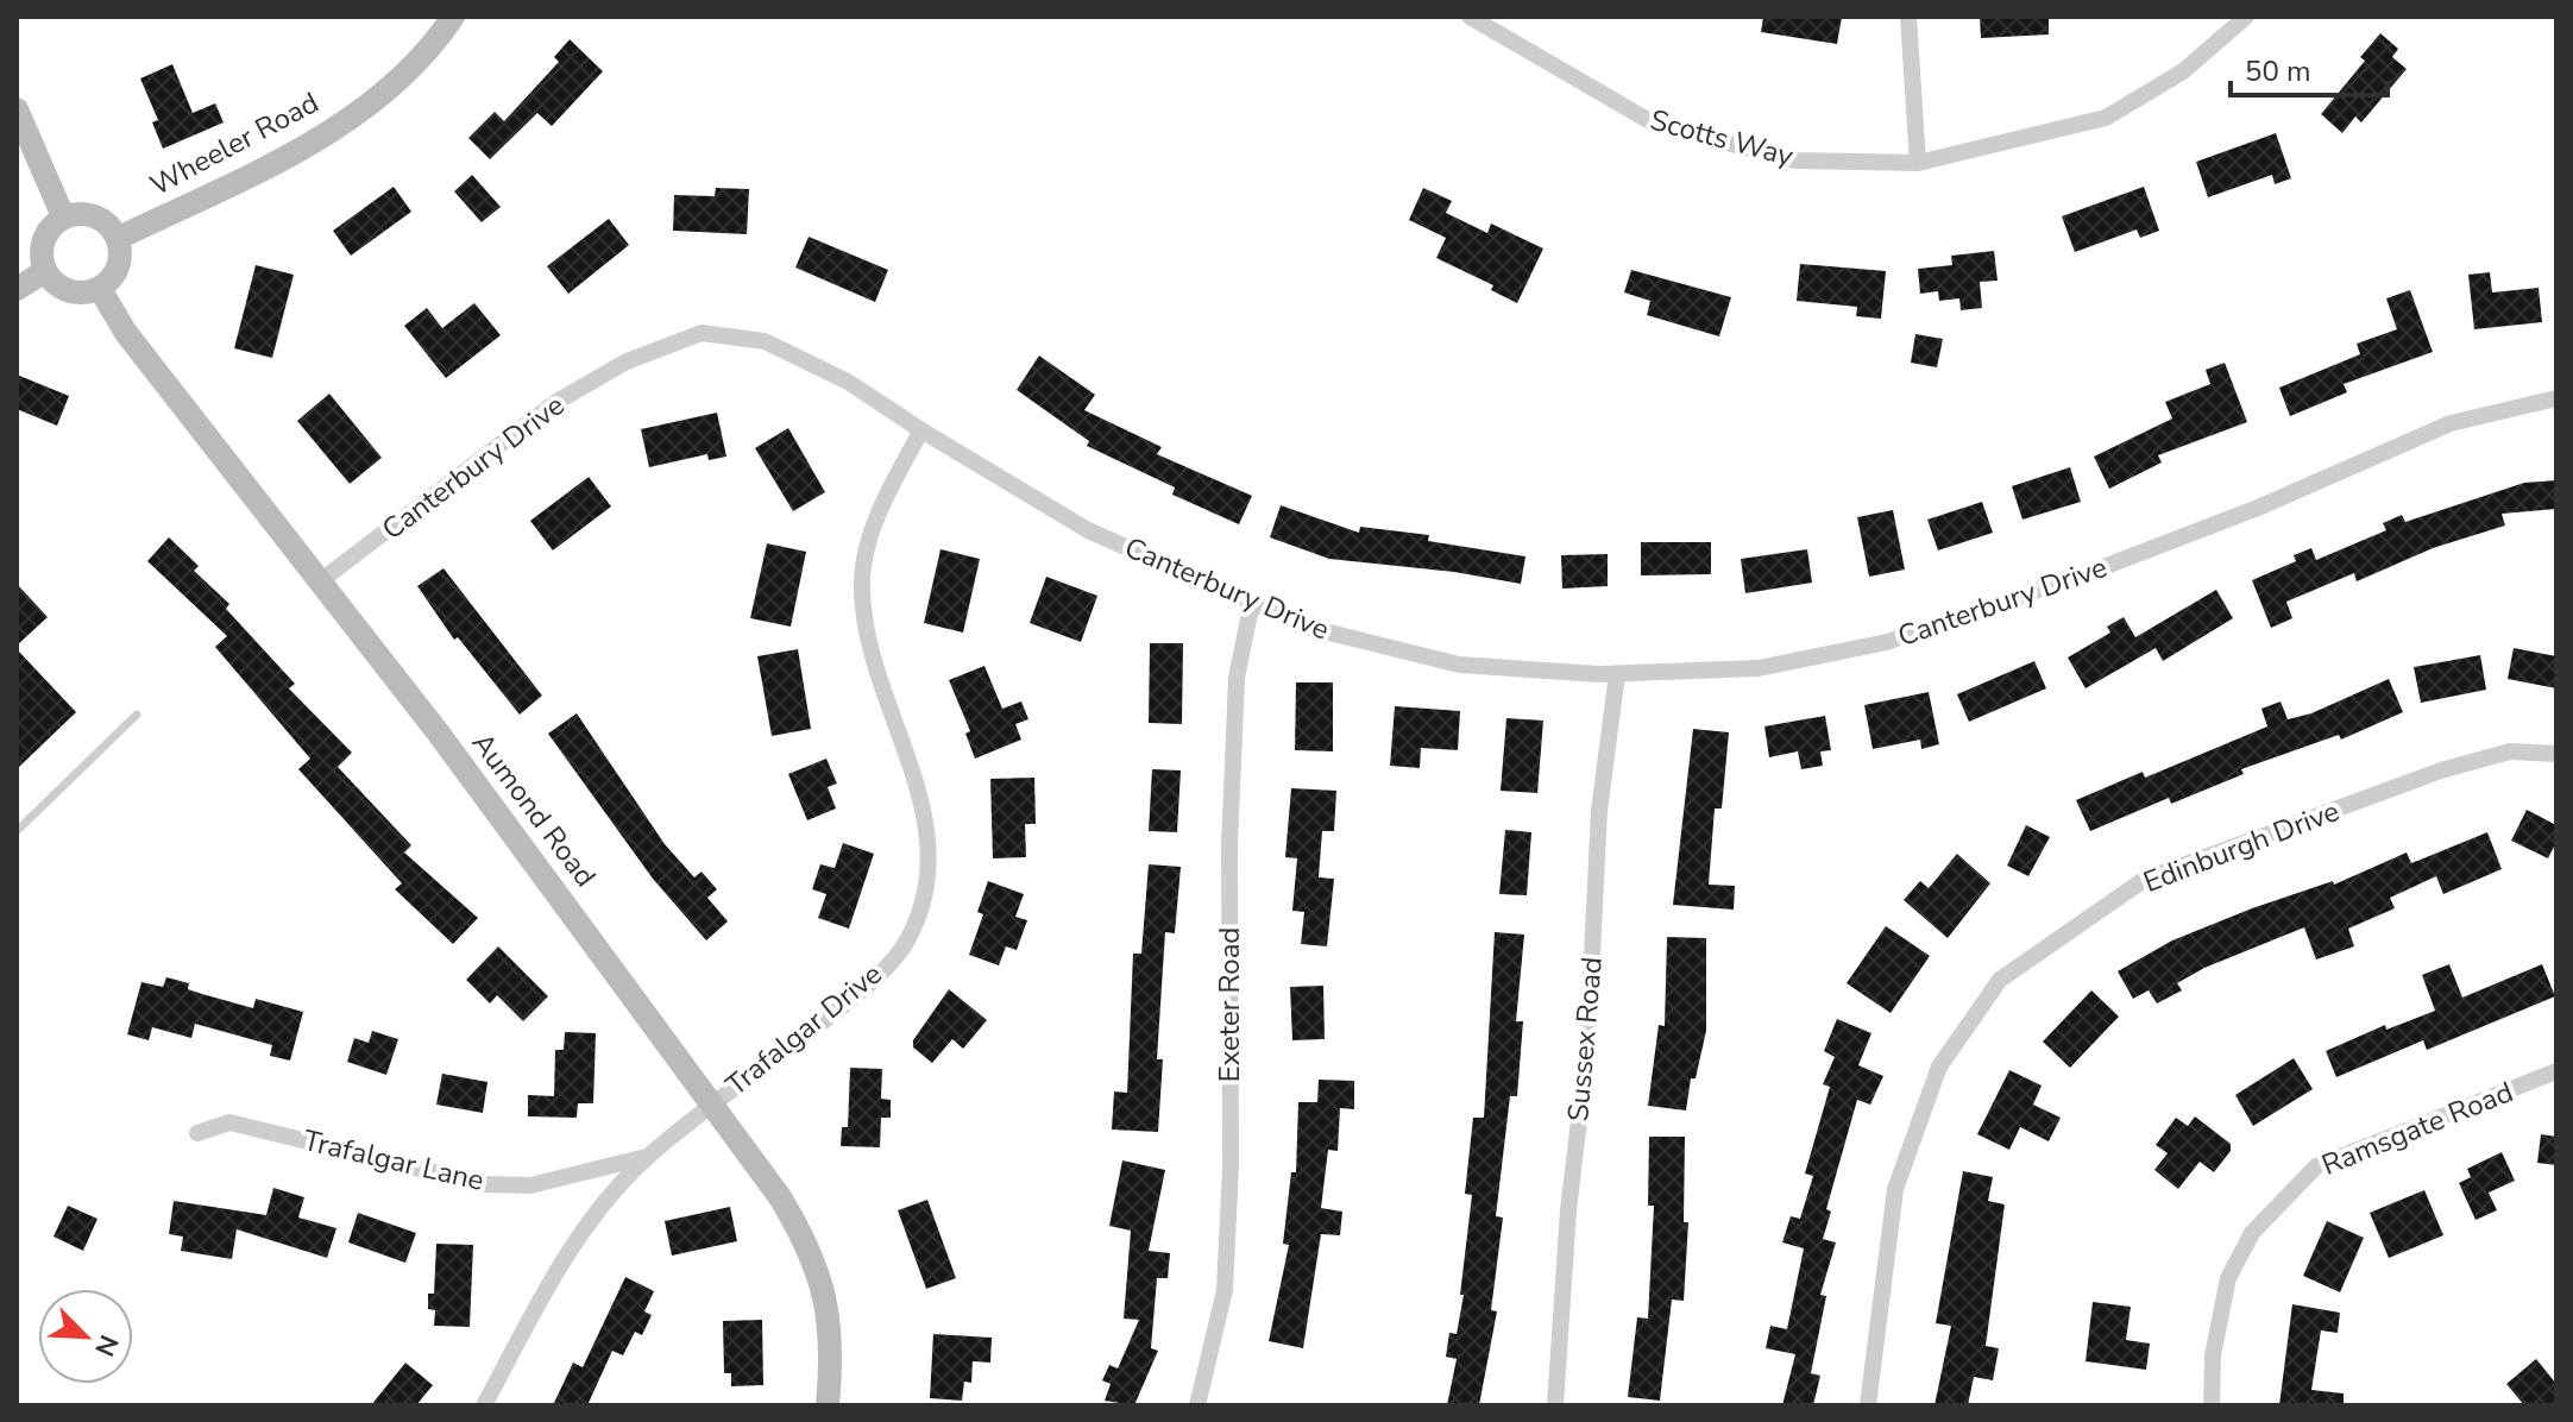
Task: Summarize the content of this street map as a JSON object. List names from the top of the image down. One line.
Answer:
{"streets":{"street":["Scotts Way","Wheeler Road","Canterbury Drive","Aumond Road","Edinburgh Drive","Exeter Road","Trafalgar Drive","Sussex Road","Ramsgate Road","Trafalgar Lane"]},"crossings":[["Wheeler Road","Aumond Road"],["Canterbury Drive","Aumond Road"],["Canterbury Drive","Exeter Road"],["Canterbury Drive","Trafalgar Drive"],["Canterbury Drive","Sussex Road"],["Aumond Road","Trafalgar Drive"],["Trafalgar Drive","Trafalgar Lane"]],"scale_bar":"50 m","north":"bottom right"}
